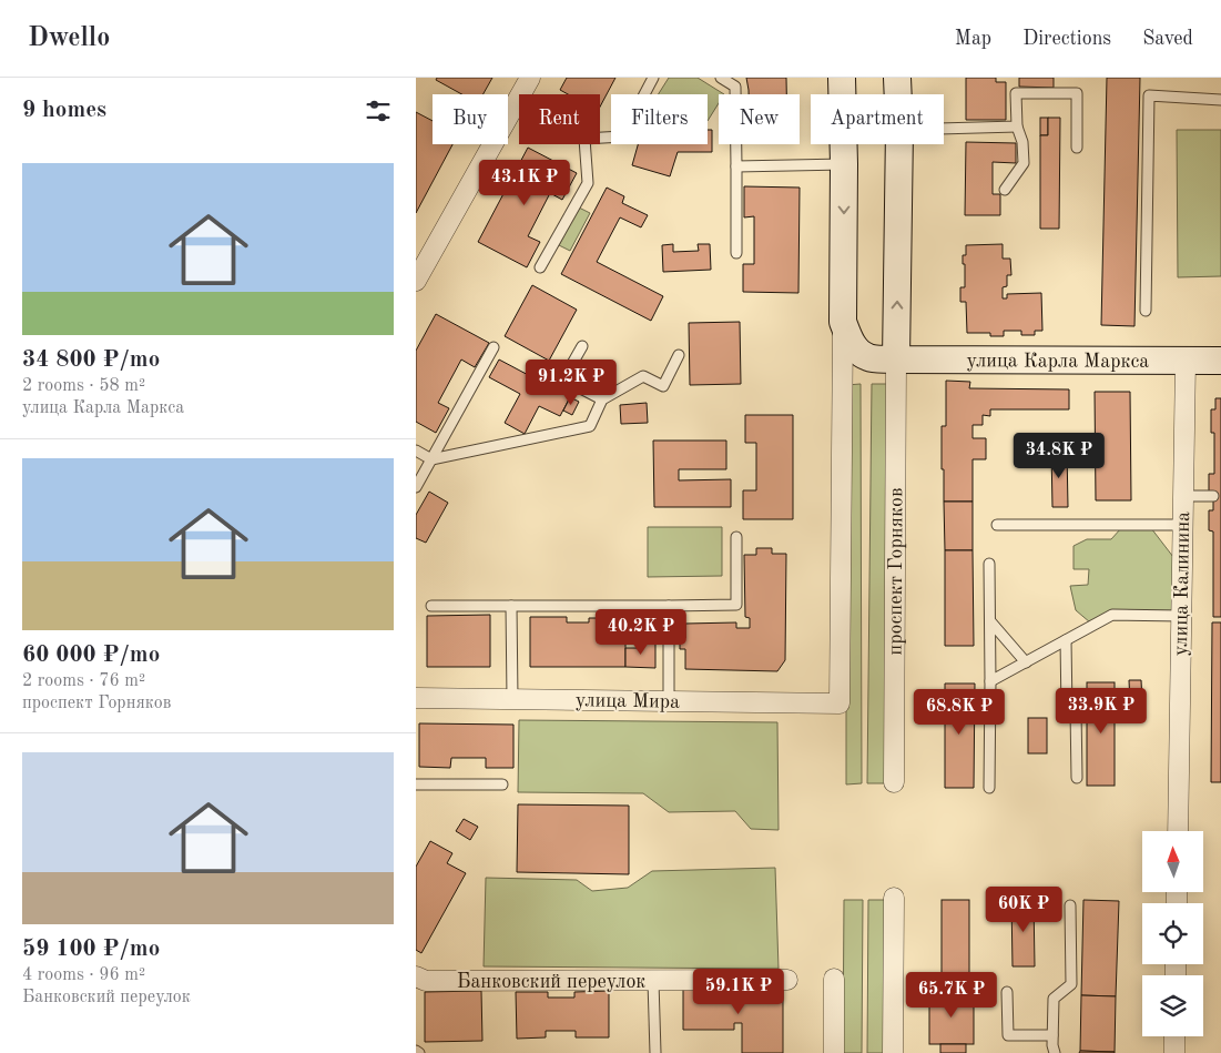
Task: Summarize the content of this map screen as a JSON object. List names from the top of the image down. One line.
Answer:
{"streets":{"main road":["улица Карла Маркса","проспект Горняков"],"street":["улица Калинина","улица Мира","Банковский переулок"]},"crossings":[["улица Карла Маркса","проспект Горняков"],["улица Карла Маркса","улица Калинина"]],"north":"top","page":{"header":"Dwello","nav":["Map","Directions","Saved"],"heading":"9 homes","chip":["Buy","Rent","Filters","New","Apartment"],"list":[{"name":"34 800 ₽/mo","note":"2 rooms · 58 m² · улица Карла Маркса"},{"name":"60 000 ₽/mo","note":"2 rooms · 76 m² · проспект Горняков"},{"name":"59 100 ₽/mo","note":"4 rooms · 96 m² · Банковский переулок"}],"price":["43.1K ₽","91.2K ₽","34.8K ₽","40.2K ₽","33.9K ₽","68.8K ₽","60K ₽","59.1K ₽","65.7K ₽"]}}
